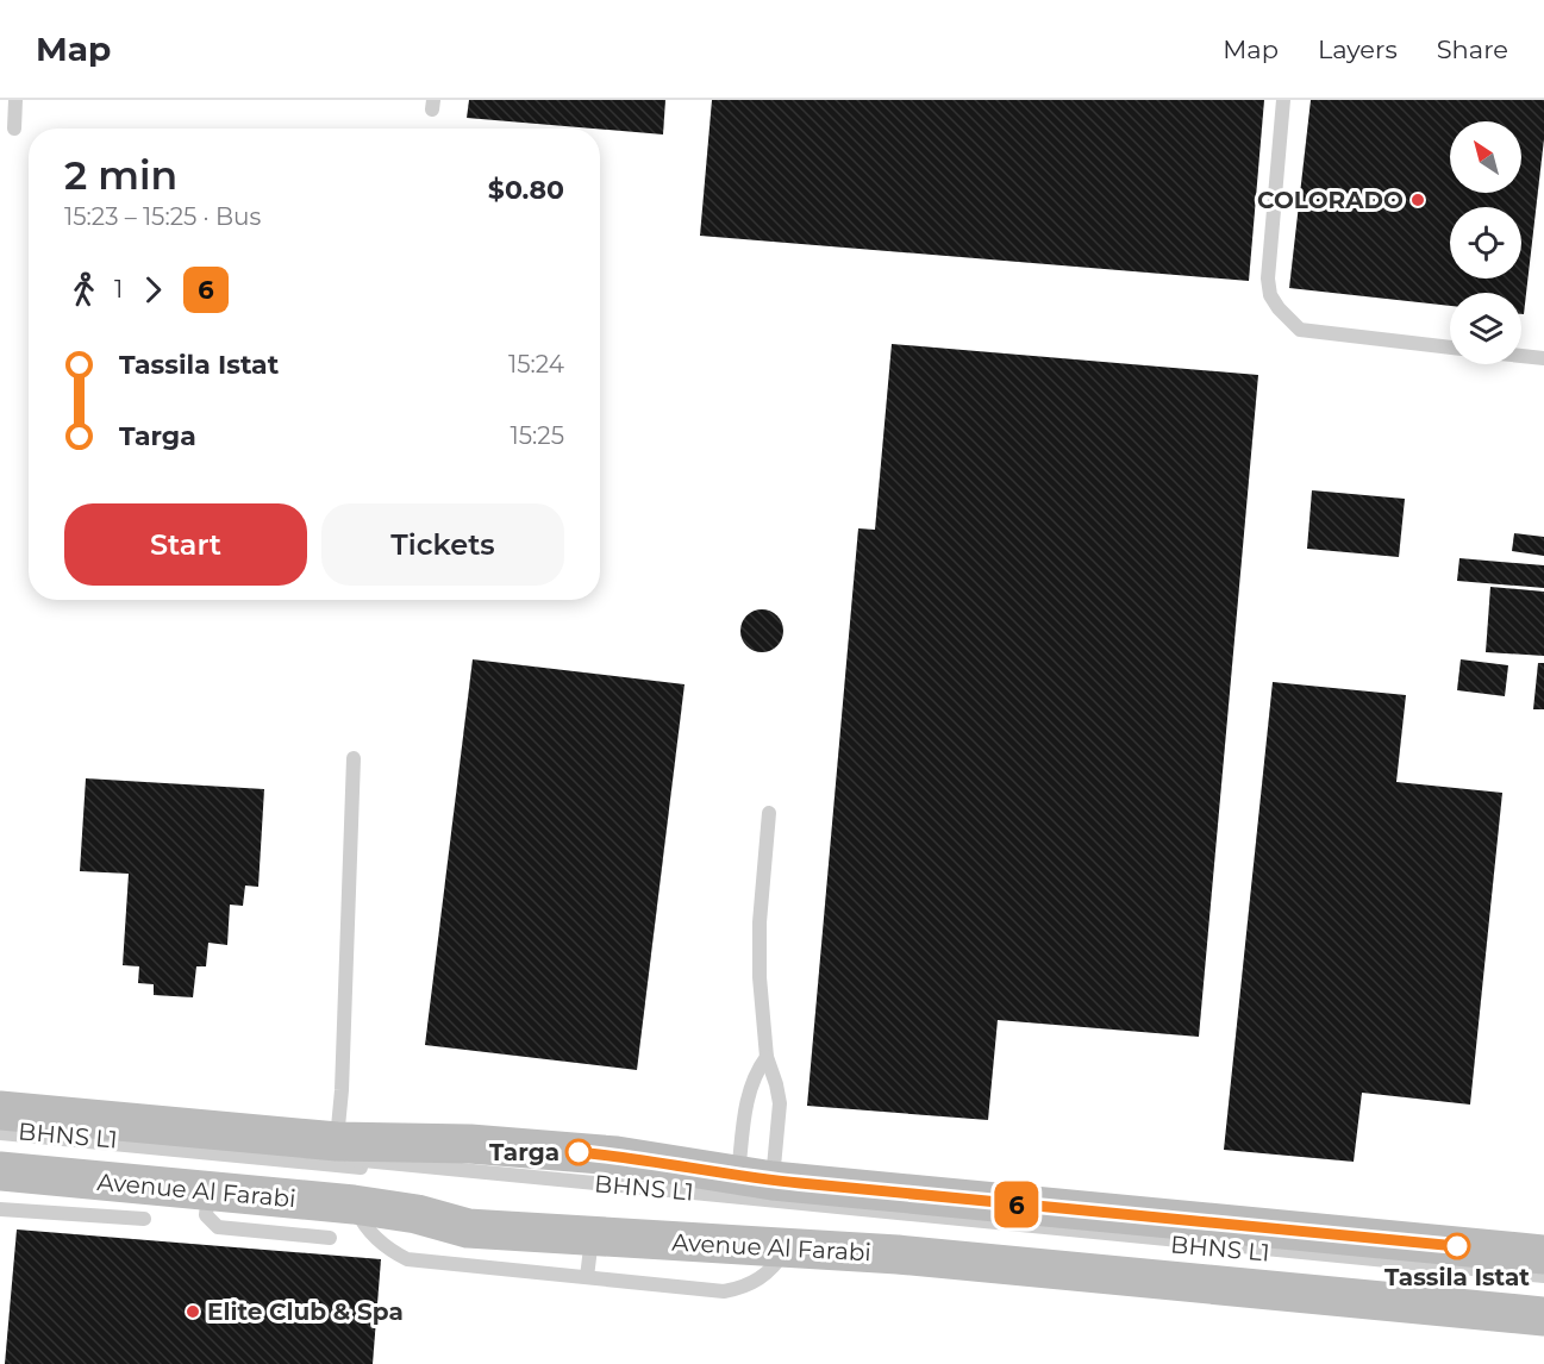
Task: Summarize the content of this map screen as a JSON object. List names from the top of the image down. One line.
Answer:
{"streets":{"street":["Avenue Al Farabi"],"lane":["BHNS L1"]},"places":["COLORADO","Targa","Tassila Istat","Elite Club & Spa"],"lines":["bus line 6"],"north":"top left","page":{"header":"Map","nav":["Map","Layers","Share"],"on_map":"6","heading":["2 min","15:23 – 15:25 · Bus","$0.80"],"legs":["1","6"],"list":[{"name":"Tassila Istat","value":"15:24"},{"name":"Targa","value":"15:25"}],"buttons":["Start","Tickets"]}}
